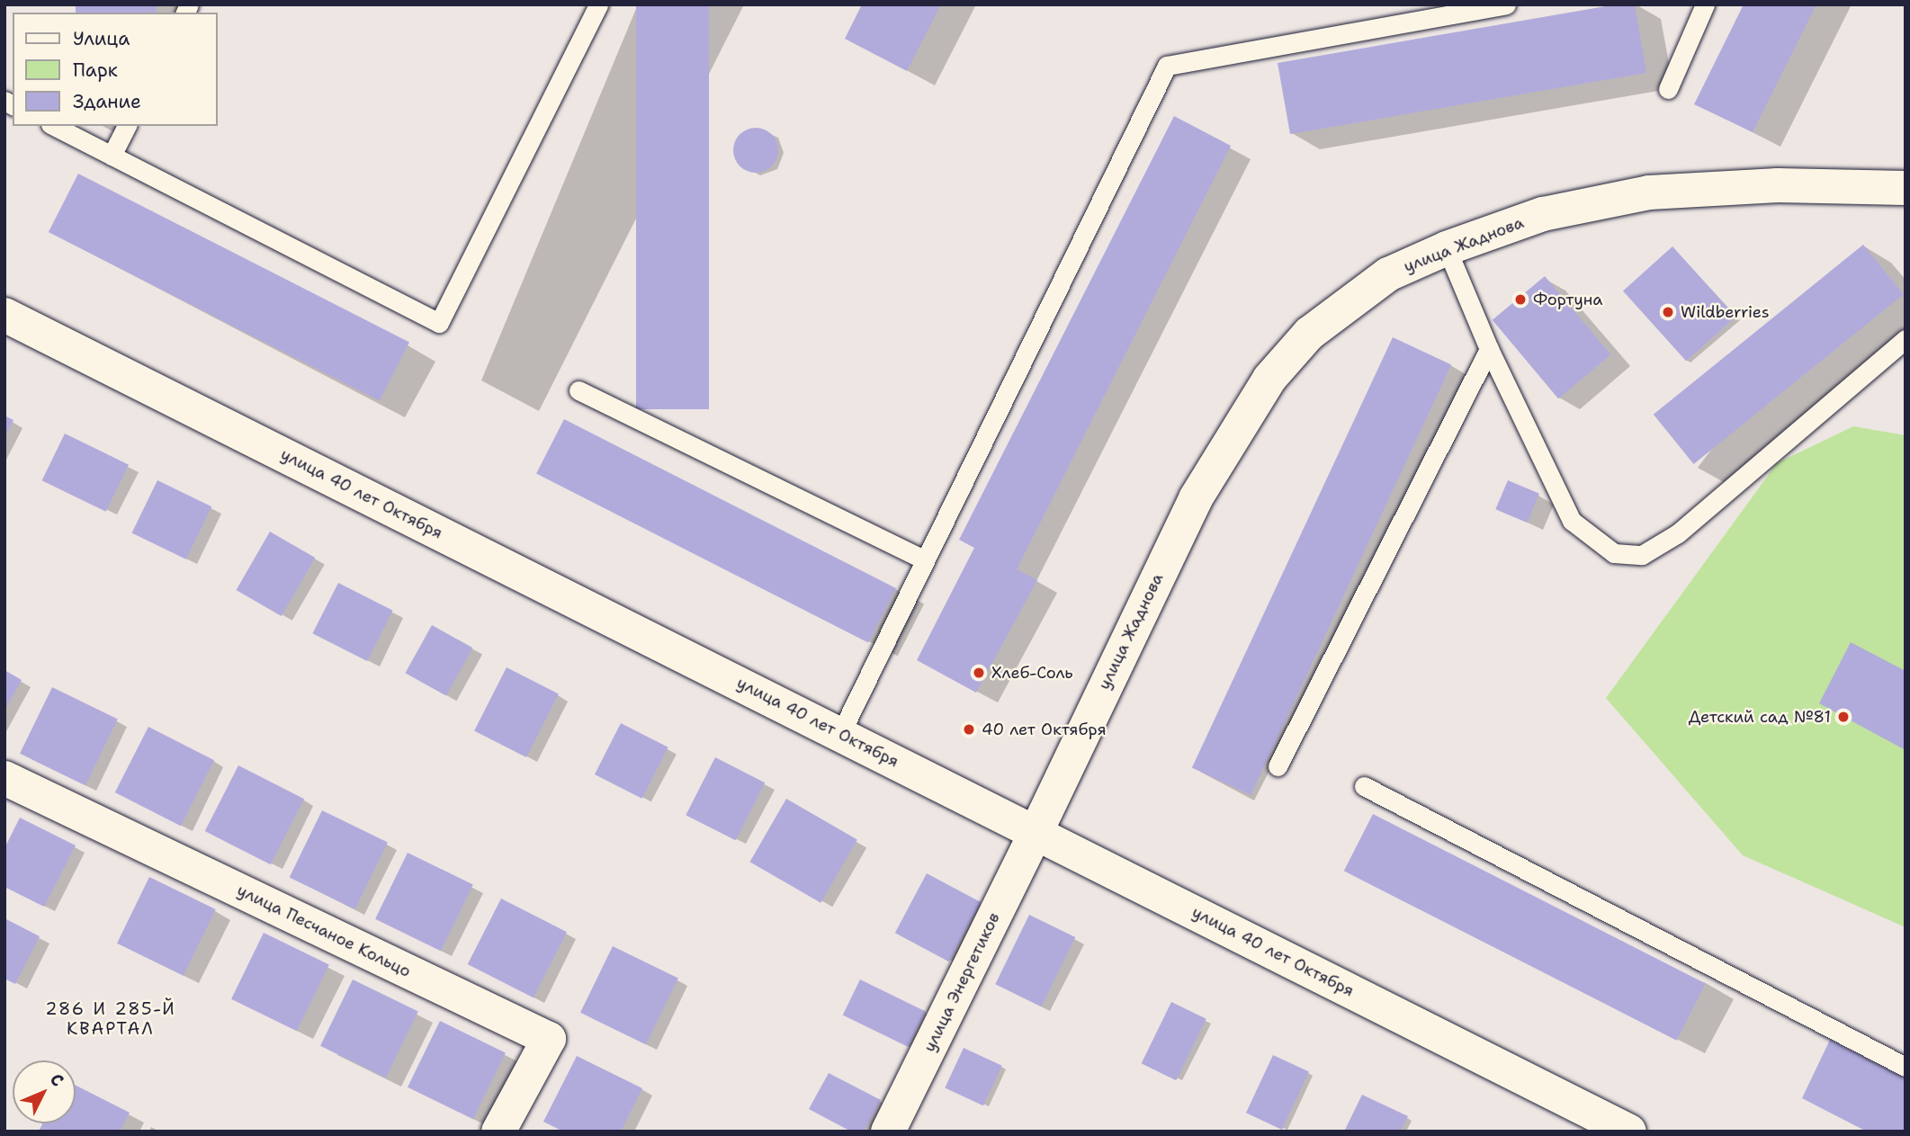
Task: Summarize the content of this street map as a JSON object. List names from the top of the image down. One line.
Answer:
{"streets":{"street":["улица Жаднова","улица 40 лет Октября","улица Песчаное Кольцо","улица Энергетиков"]},"crossings":[["улица Жаднова","улица 40 лет Октября"],["улица Жаднова","улица Энергетиков"],["улица 40 лет Октября","улица Энергетиков"]],"districts":["286 И 285-Й КВАРТАЛ"],"places":["Фортуна","Wildberries","Хлеб-Соль","Детский сад №81","40 лет Октября"],"legend":["Улица","Парк","Здание"],"north":"top right"}
